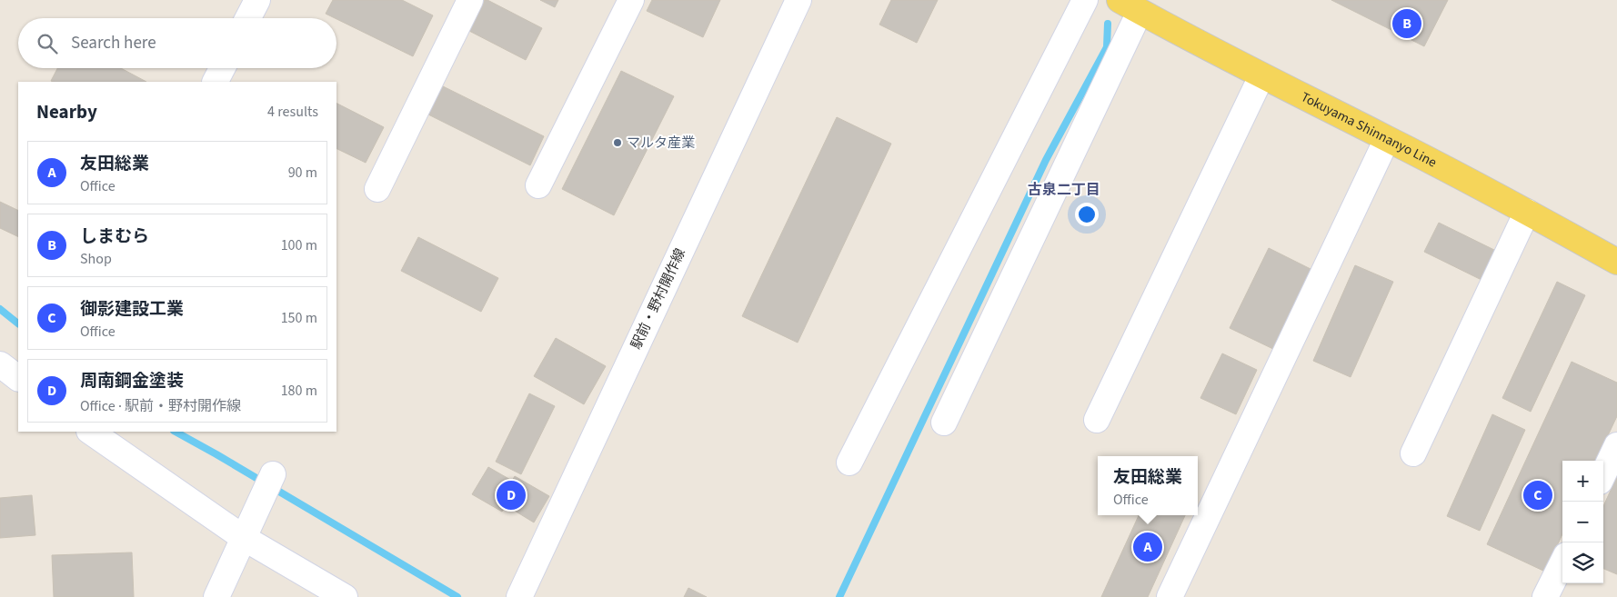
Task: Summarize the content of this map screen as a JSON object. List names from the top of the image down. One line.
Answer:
{"streets":{"main road":["Tokuyama Shinnanyo Line"],"street":["駅前・野村開作線"]},"districts":["古泉二丁目"],"places":["マルタ産業"],"page":{"pins":["B","C","D","A"],"search":"Search here","heading":["Nearby","4 results"],"list":[{"mark":"A","name":"友田総業","note":"Office","value":"90 m"},{"mark":"B","name":"しまむら","note":"Shop","value":"100 m"},{"mark":"C","name":"御影建設工業","note":"Office","value":"150 m"},{"mark":"D","name":"周南鋼金塗装","note":"Office · 駅前・野村開作線","value":"180 m"}],"popup":["友田総業","Office"],"map_buttons":["+","−"]}}
